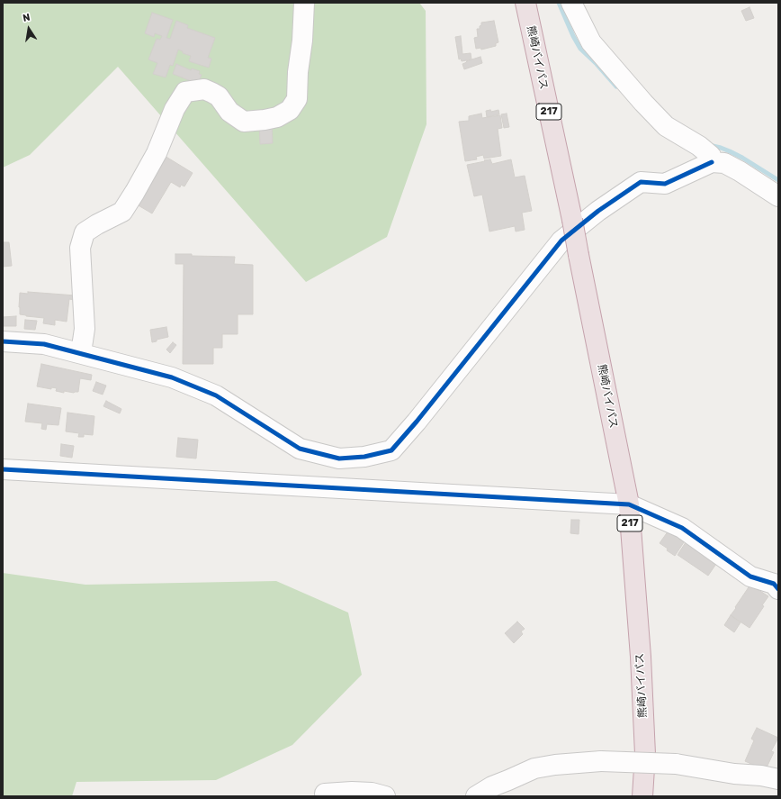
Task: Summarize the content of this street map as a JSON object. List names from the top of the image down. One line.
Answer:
{"streets":{"highway":["熊崎バイパス","217"]},"north":"top"}
